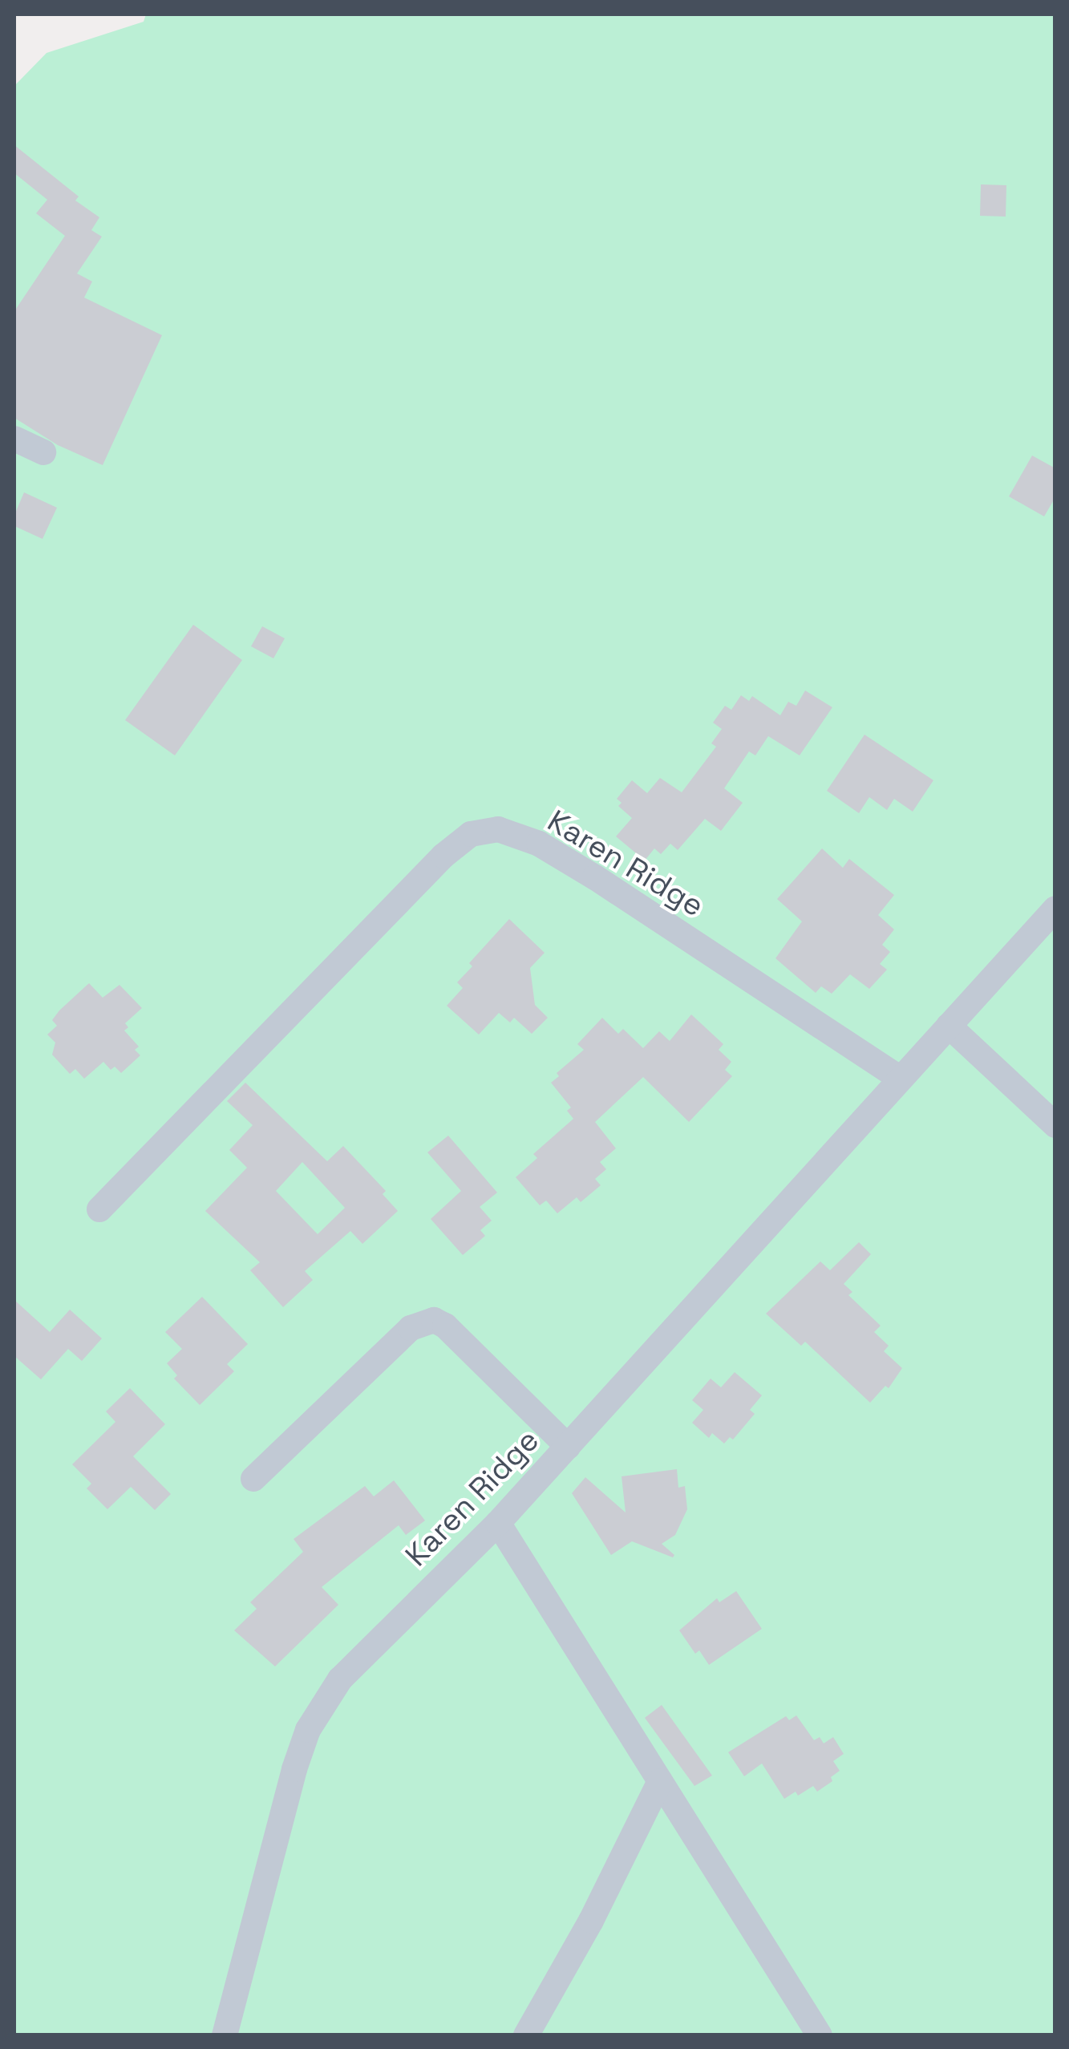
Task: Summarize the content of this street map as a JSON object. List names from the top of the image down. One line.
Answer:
{"streets":{"street":["Karen Ridge"]}}
